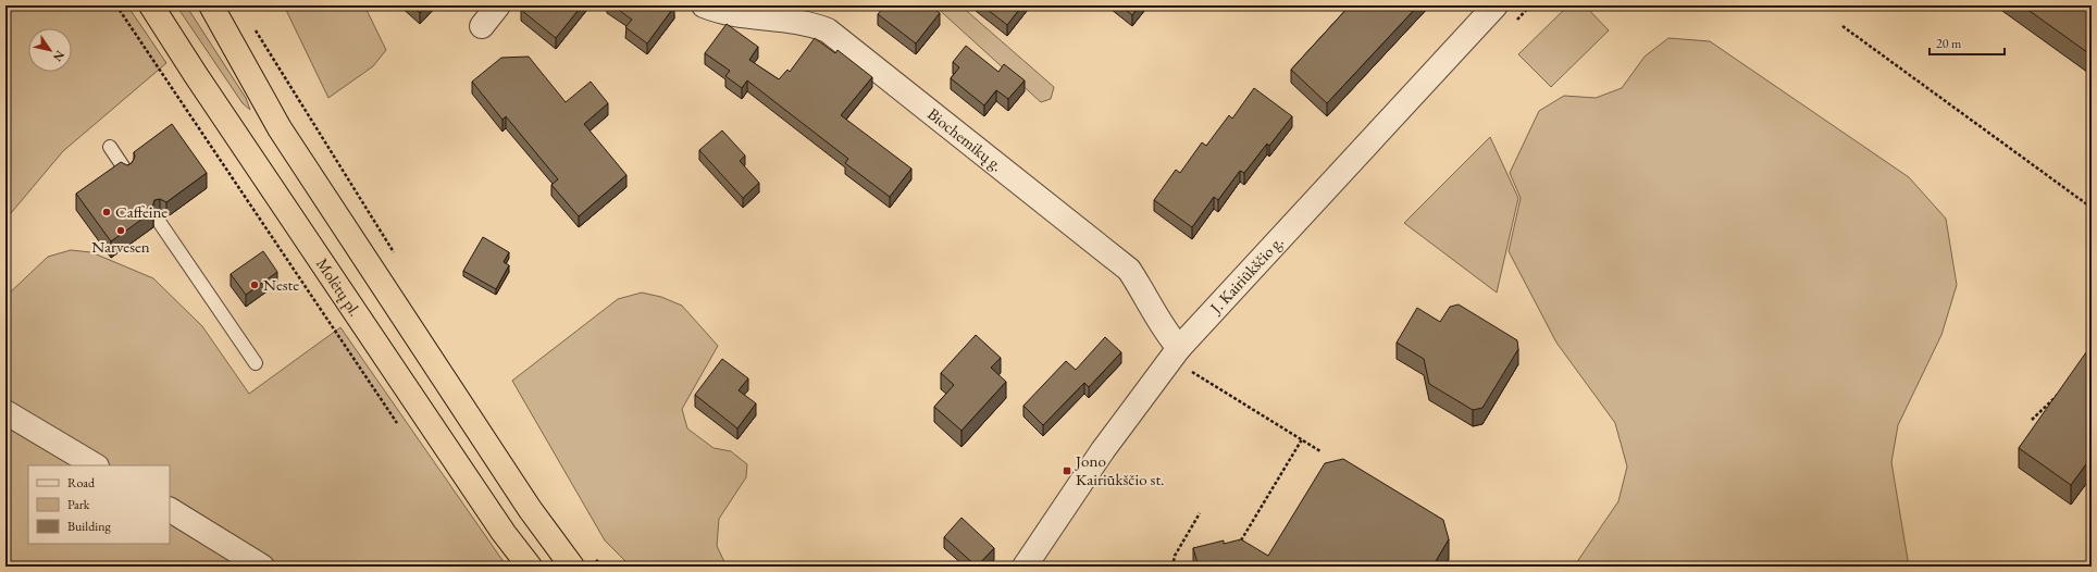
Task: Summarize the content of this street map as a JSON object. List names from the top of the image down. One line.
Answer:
{"streets":{"highway":["Molėtų pl."],"street":["Biochemikų g.","J. Kairiūkščio g."]},"crossings":[["Biochemikų g.","J. Kairiūkščio g."]],"places":{"other":["Caffeine","Narvesen","Neste"],"transit":["Jono Kairiūkščio st."]},"legend":["Road","Park","Building"],"scale_bar":"20 m","north":"bottom right"}
